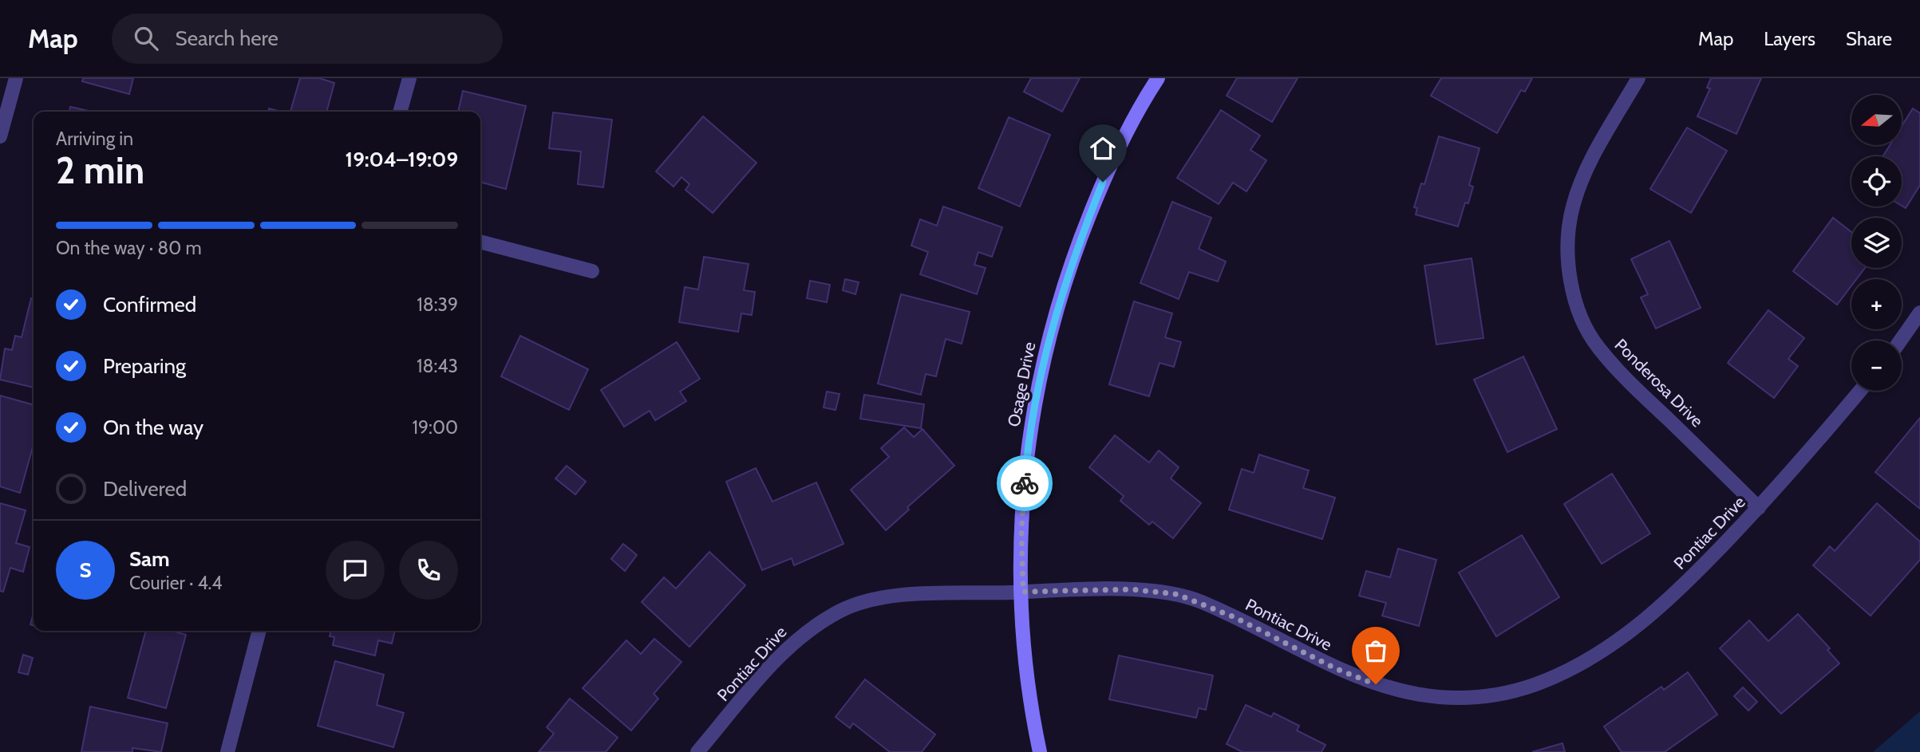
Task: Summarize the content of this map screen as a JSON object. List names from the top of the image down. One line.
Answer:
{"streets":{"street":["Ponderosa Drive","Osage Drive","Pontiac Drive"]},"crossings":[["Ponderosa Drive","Pontiac Drive"],["Osage Drive","Pontiac Drive"]],"north":"left","page":{"header":"Map","search":"Search here","nav":["Map","Layers","Share"],"map_buttons":["+","−"],"heading":["2 min","Arriving in","19:04–19:09"],"panel":["Sam","Courier · 4.4"],"bar":"On the way · 80 m","list":[["Confirmed","18:39"],["Preparing","18:43"],["On the way","19:00"],"Delivered"],"round":"S"}}
